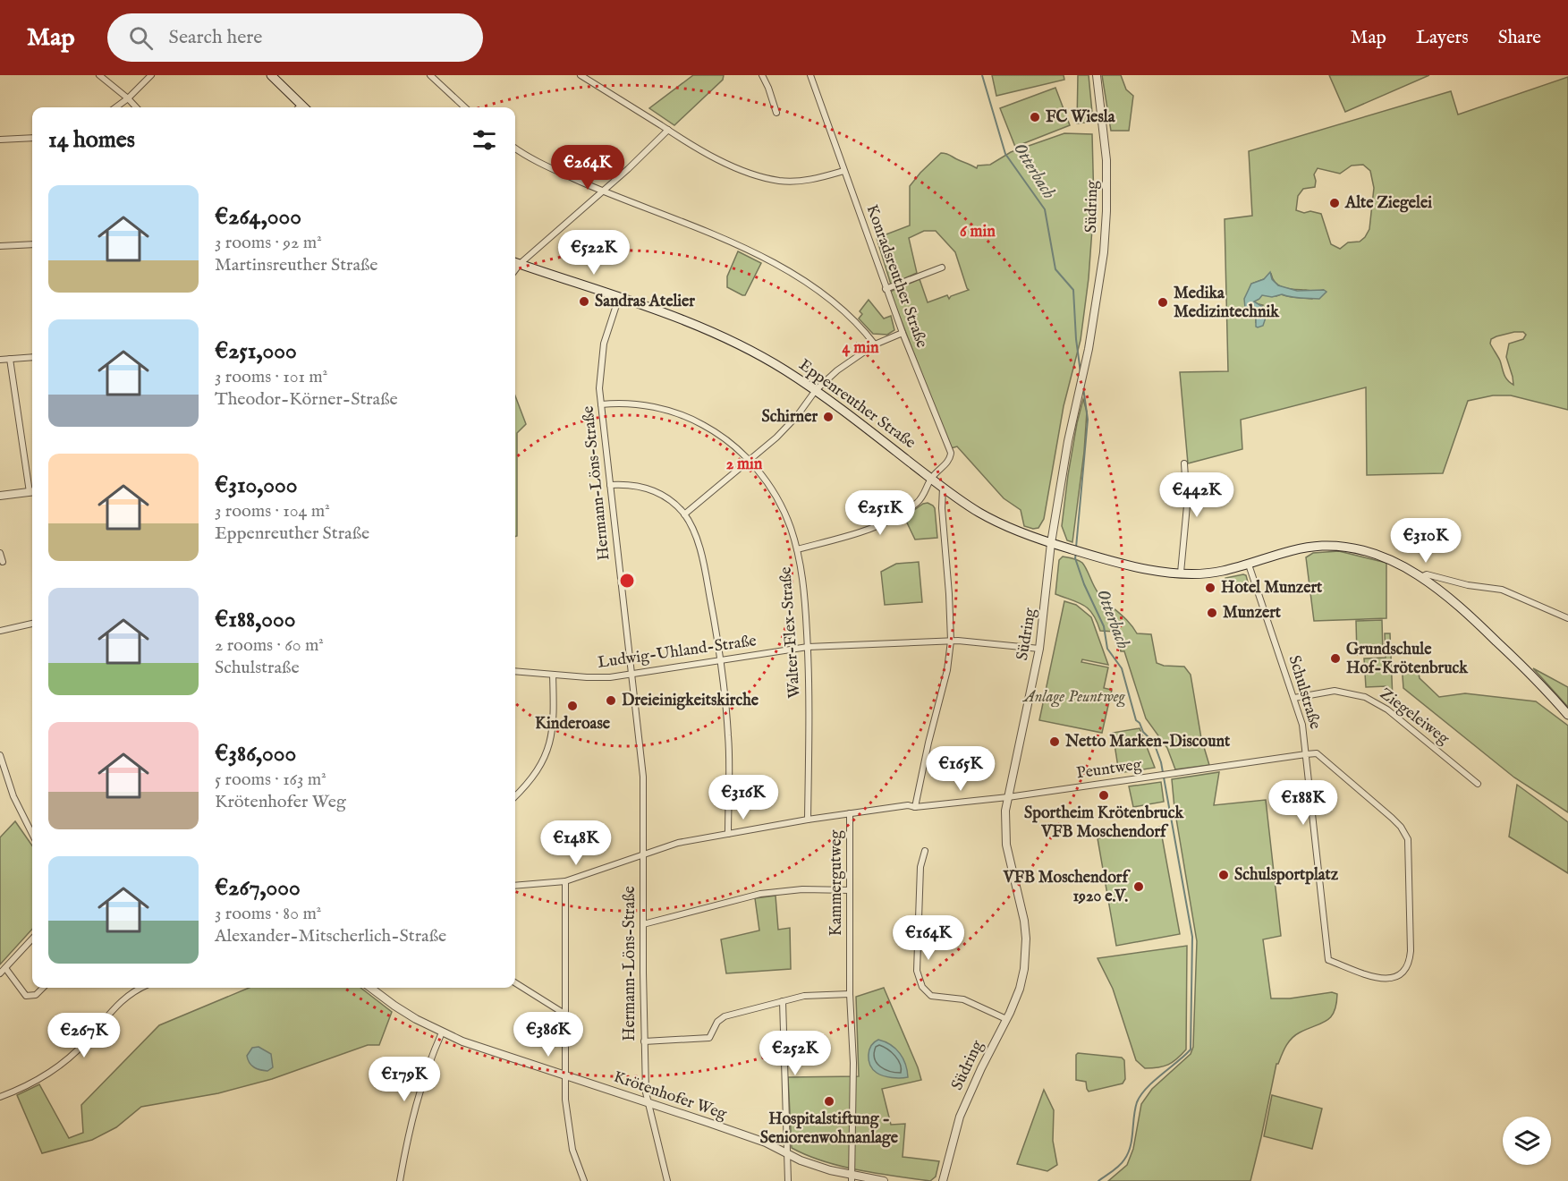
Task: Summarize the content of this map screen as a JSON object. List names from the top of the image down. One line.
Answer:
{"streets":{"main road":["Eppenreuther Straße"],"street":["Südring","Konradsreuther Straße","Hermann-Löns-Straße","Walter-Flex-Straße","Ludwig-Uhland-Straße","Schulstraße","Ziegeleiweg","Peuntweg","Kammergutweg","Krötenhofer Weg"]},"crossings":[["Südring","Eppenreuther Straße"],["Südring","Ludwig-Uhland-Straße"],["Südring","Peuntweg"],["Konradsreuther Straße","Eppenreuther Straße"],["Eppenreuther Straße","Hermann-Löns-Straße"],["Eppenreuther Straße","Schulstraße"],["Hermann-Löns-Straße","Walter-Flex-Straße"],["Hermann-Löns-Straße","Ludwig-Uhland-Straße"],["Hermann-Löns-Straße","Krötenhofer Weg"],["Walter-Flex-Straße","Ludwig-Uhland-Straße"],["Schulstraße","Ziegeleiweg"],["Schulstraße","Peuntweg"],["Peuntweg","Kammergutweg"],["Kammergutweg","Krötenhofer Weg"]],"water":["Otterbach"],"parks":["Anlage Peuntweg"],"places":["FC Wiesla","Alte Ziegelei","Sandras Atelier","Medika Medizintechnik","Schirner","Hotel Munzert","Munzert","Grundschule Hof-Krötenbruck","Dreieinigkeitskirche","Kinderoase","Netto Marken-Discount","Sportheim Krötenbruck VFB Moschendorf","Schulsportplatz","VFB Moschendorf 1920 e.V.","Hospitalstiftung - Seniorenwohnanlage"],"page":{"header":"Map","search":"Search here","nav":["Map","Layers","Share"],"heading":"14 homes","price":["€264K","€522K","€442K","€251K","€310K","€165K","€316K","€188K","€148K","€164K","€386K","€267K","€252K","€179K"],"list":[{"name":"€264,000","note":"3 rooms · 92 m² · Martinsreuther Straße"},{"name":"€251,000","note":"3 rooms · 101 m² · Theodor-Körner-Straße"},{"name":"€310,000","note":"3 rooms · 104 m² · Eppenreuther Straße"},{"name":"€188,000","note":"2 rooms · 60 m² · Schulstraße"},{"name":"€386,000","note":"5 rooms · 163 m² · Krötenhofer Weg"},{"name":"€267,000","note":"3 rooms · 80 m² · Alexander-Mitscherlich-Straße"}]},"rings":["6 min","4 min","2 min"]}
